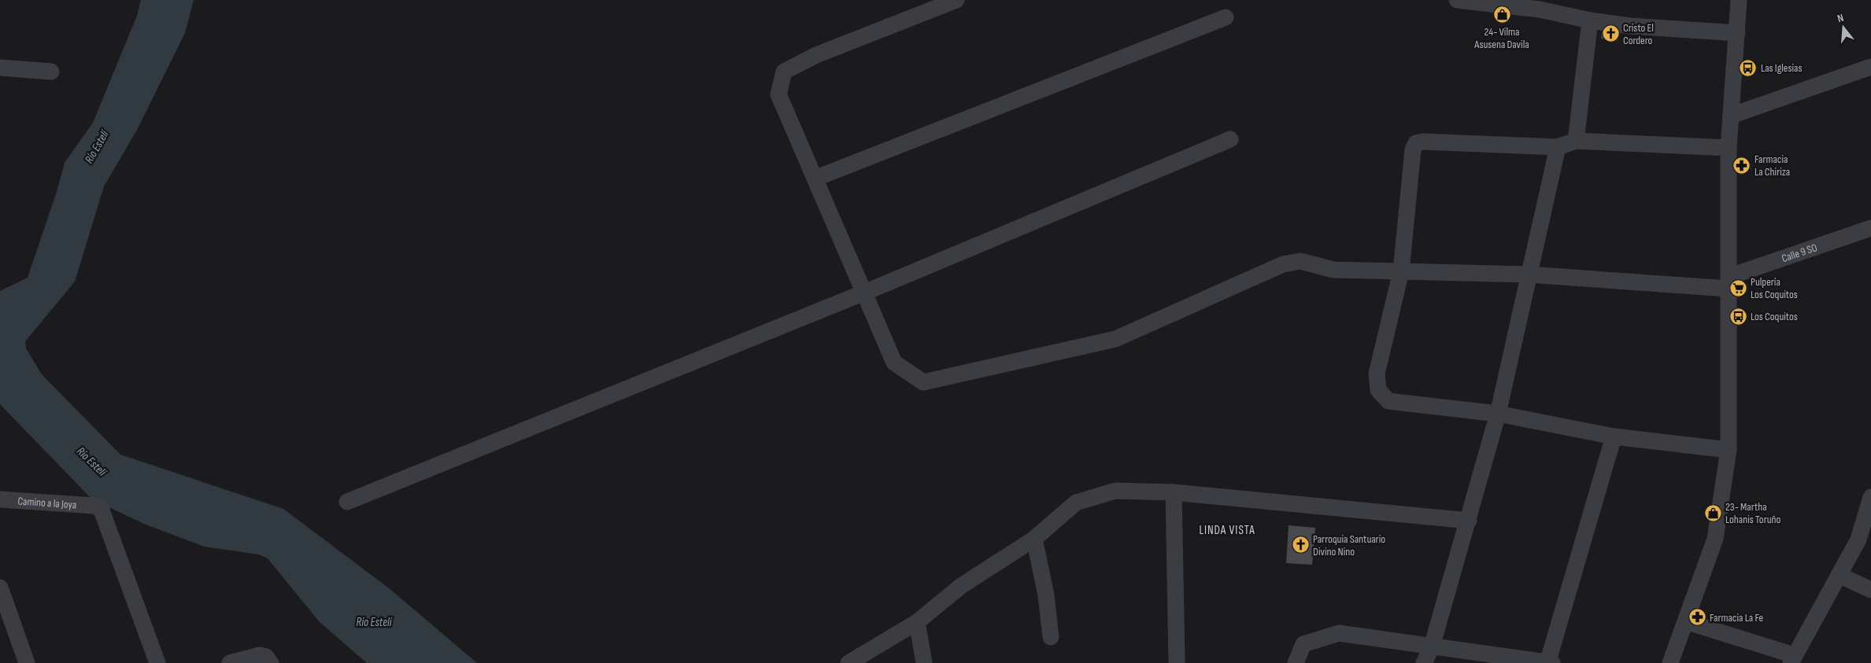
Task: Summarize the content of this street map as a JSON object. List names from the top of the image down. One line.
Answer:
{"streets":{"street":["Calle 9 SO","Camino a la Joya"]},"districts":["LINDA VISTA"],"water":["Río Estelí"],"places":{"shop":["24- Vilma Asusena Davila","23- Martha Lohanis Toruño"],"church":["Cristo El Cordero","Parroquia Santuario Divino Nino"],"bus stop":["Las Iglesias","Los Coquitos"],"pharmacy":["Farmacia La Chiriza","Farmacia La Fe"],"supermarket":["Pulpería Los Coquitos"]},"north":"top"}
